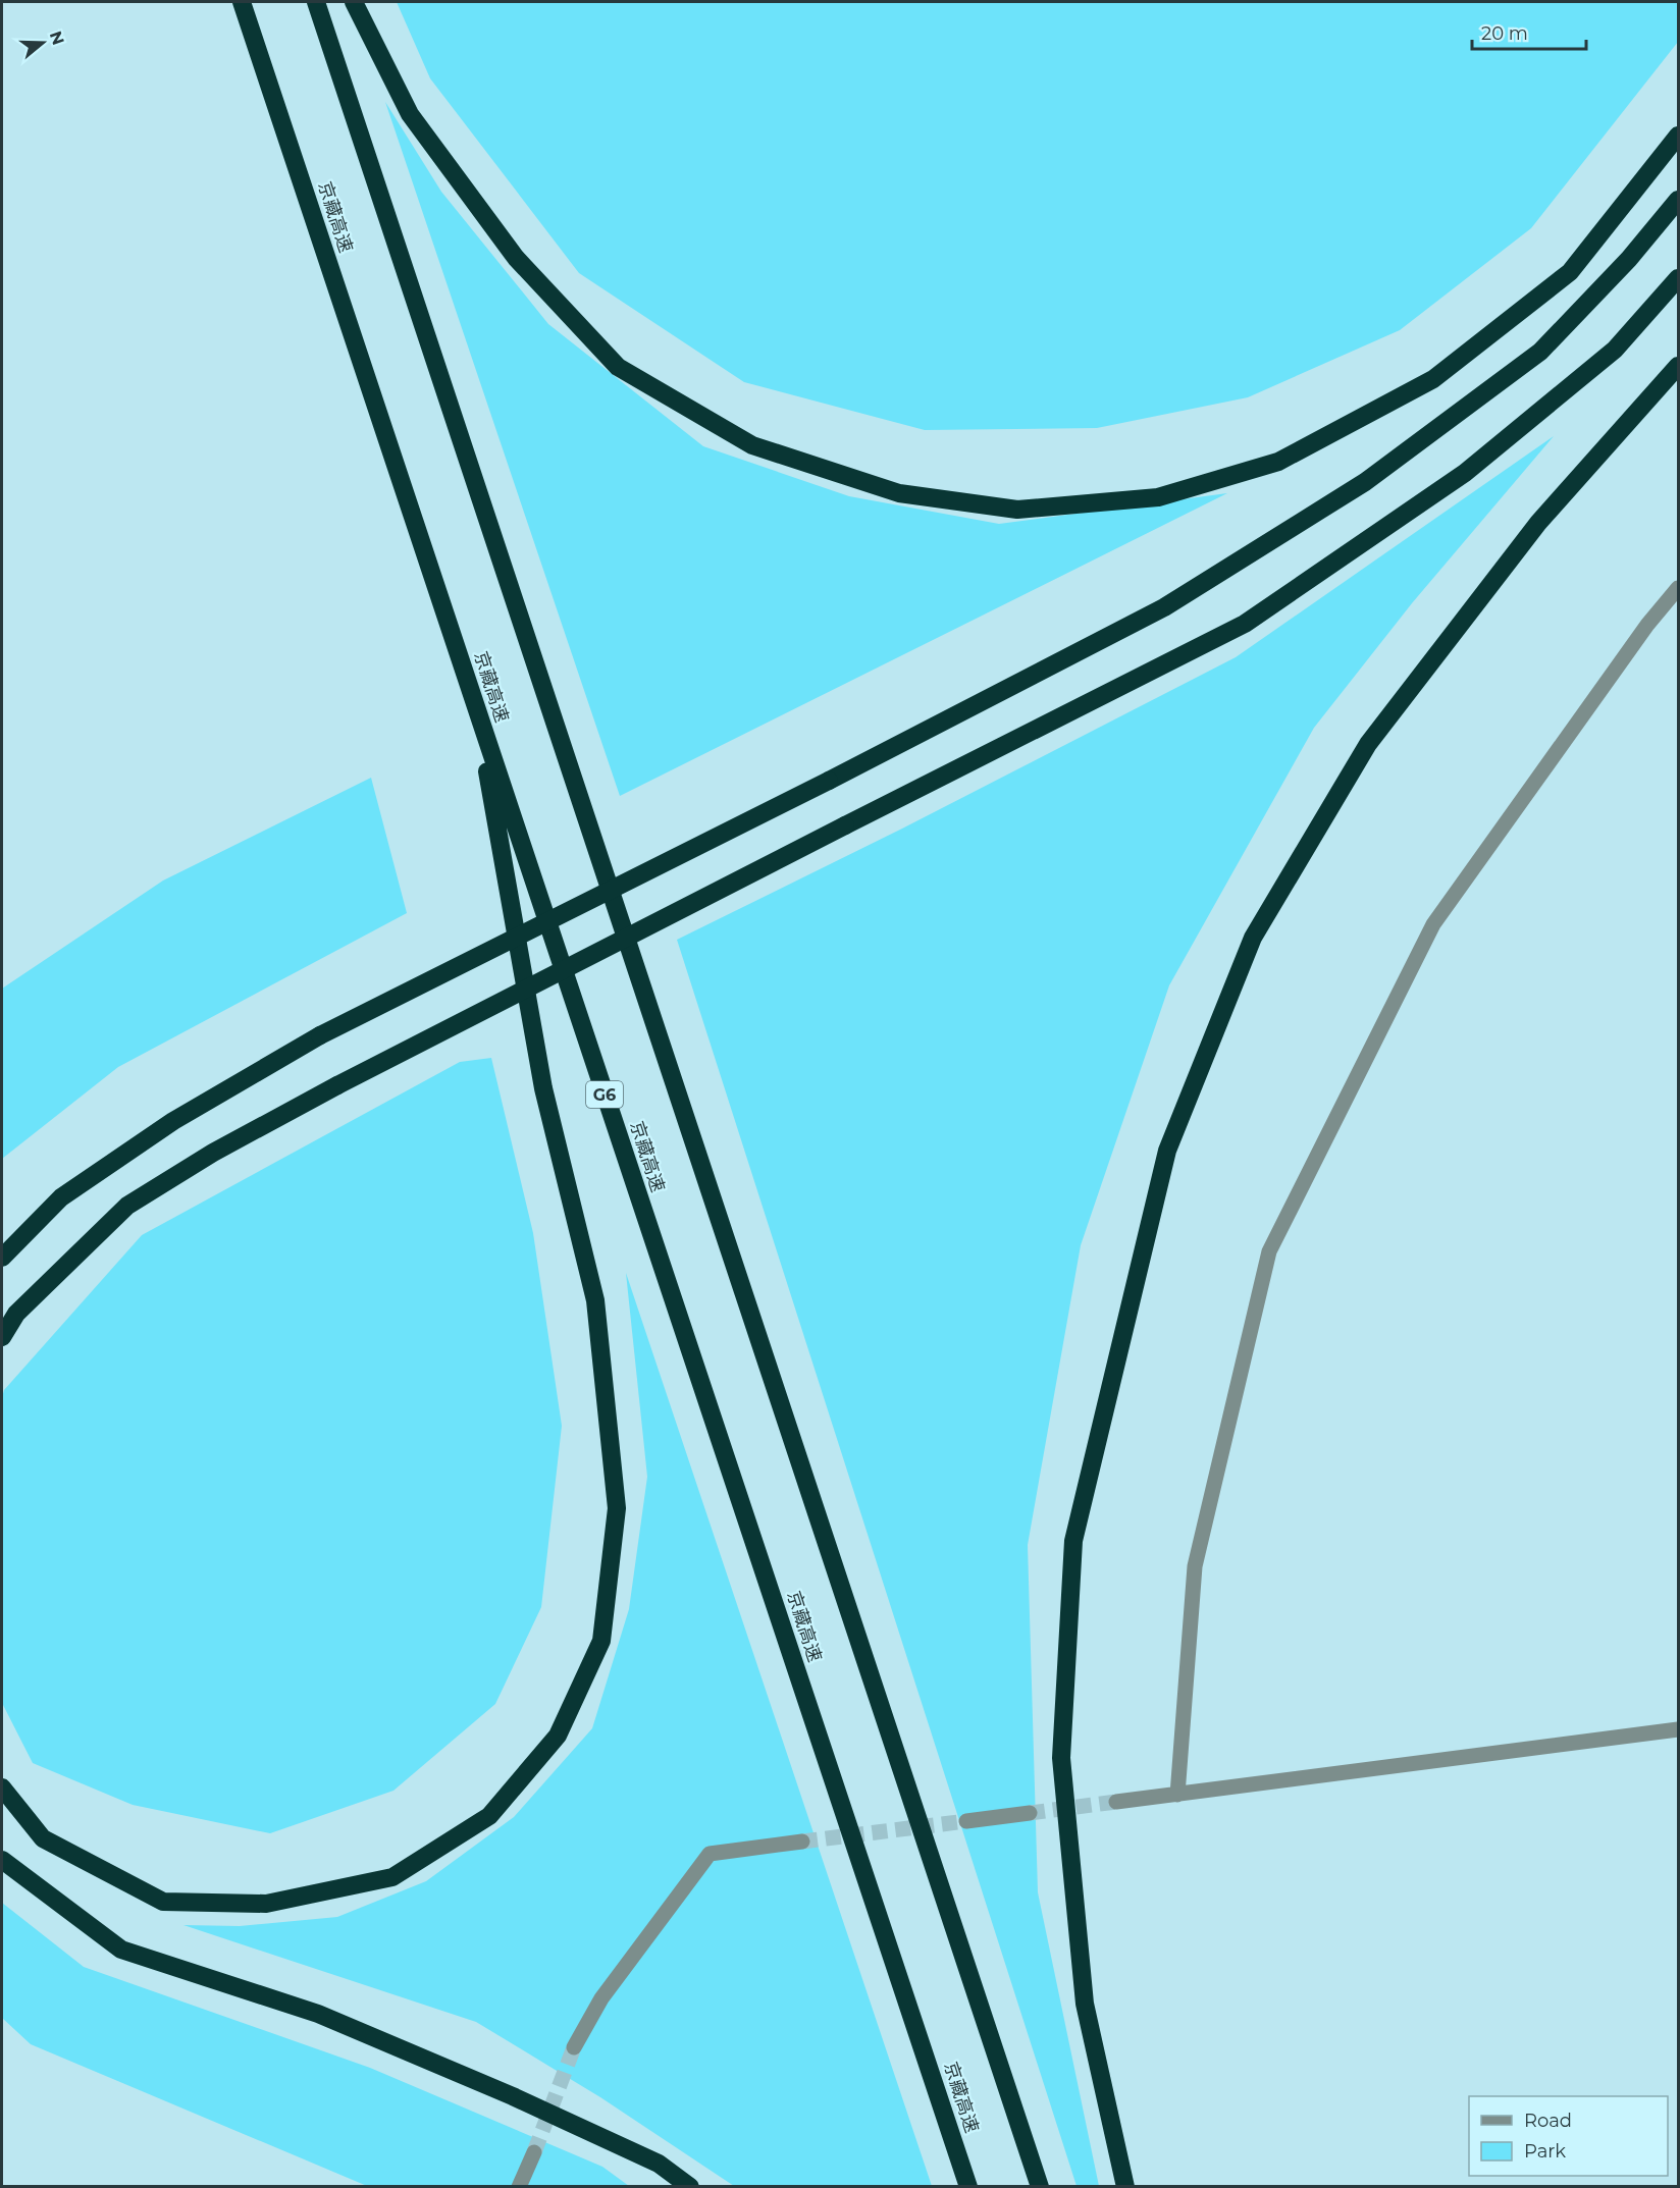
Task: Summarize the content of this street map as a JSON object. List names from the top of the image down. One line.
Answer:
{"streets":{"highway":["京藏高速","G6"]},"legend":["Road","Park"],"scale_bar":"20 m","north":"right"}
